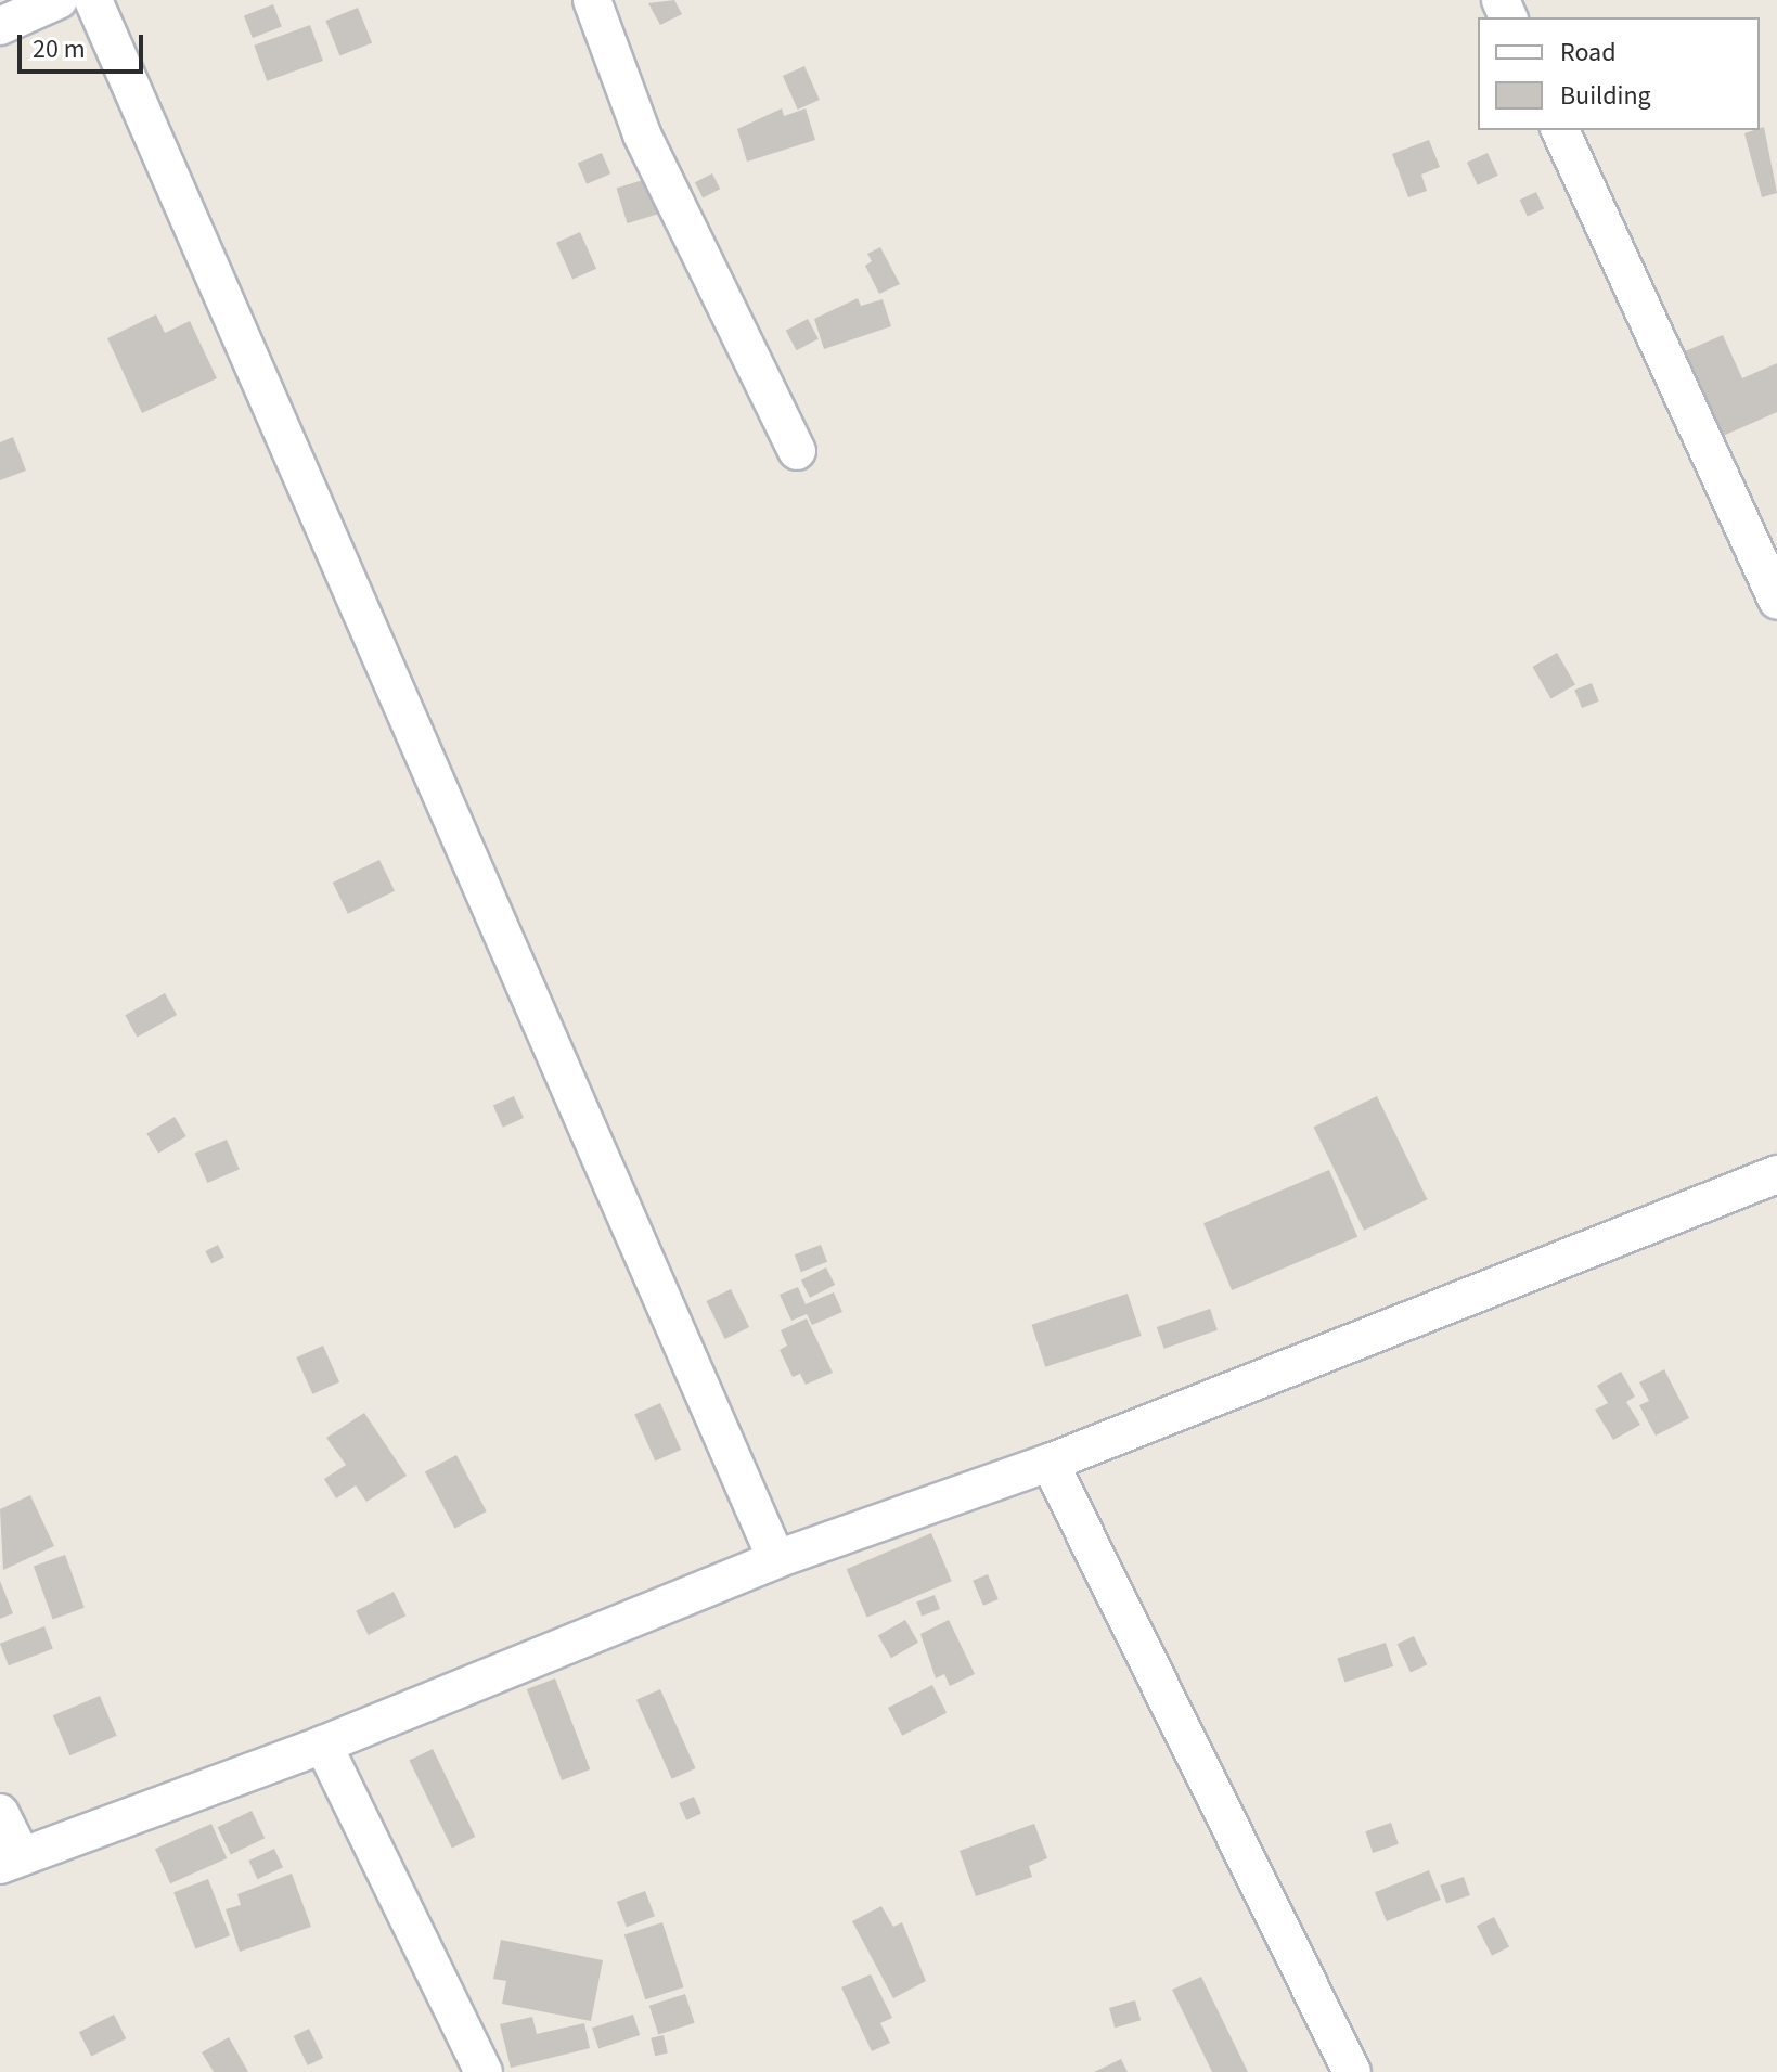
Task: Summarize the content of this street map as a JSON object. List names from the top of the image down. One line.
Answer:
{"legend":["Road","Building"],"scale_bar":"20 m"}
